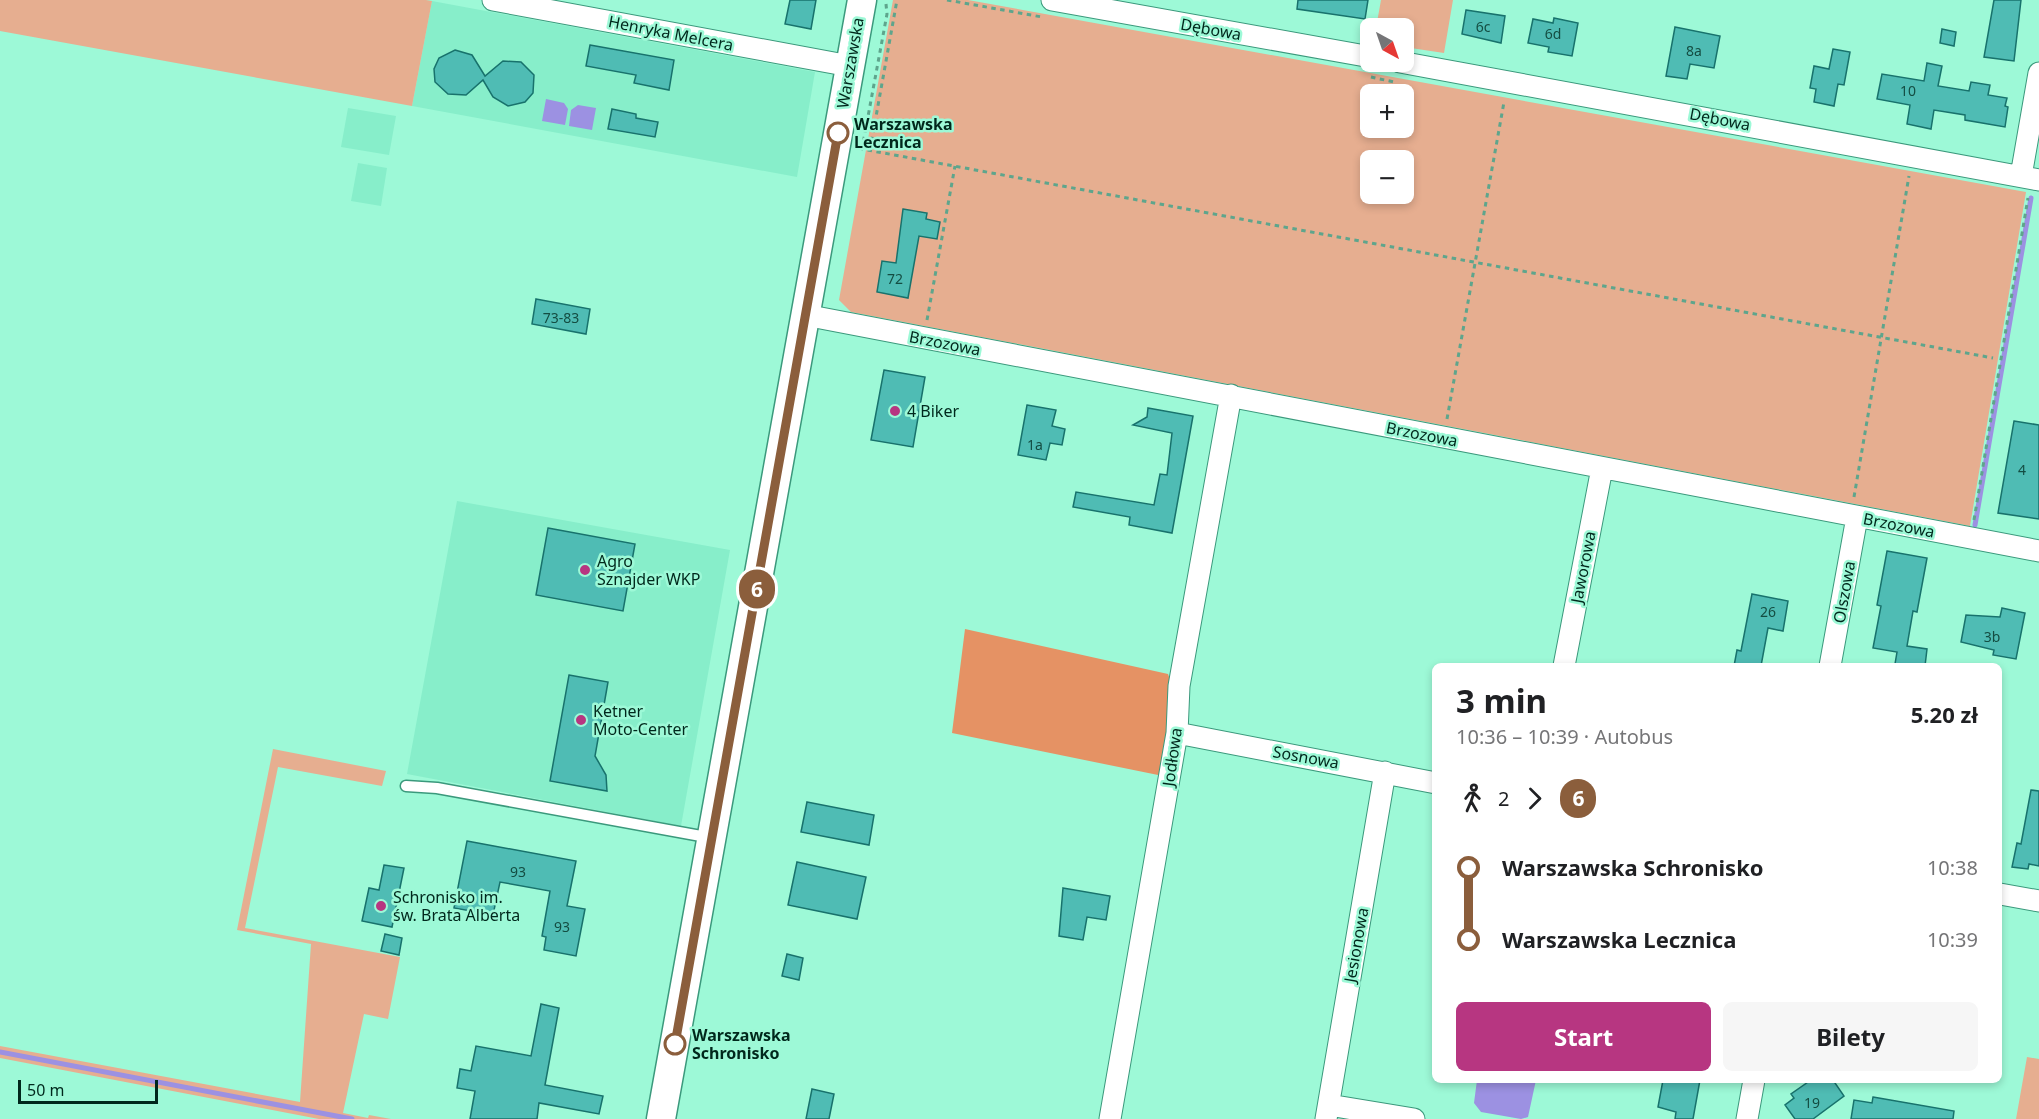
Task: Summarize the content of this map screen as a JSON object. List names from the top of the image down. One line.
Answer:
{"streets":{"main road":["Warszawska"],"street":["Dębowa","Henryka Melcera","Brzozowa","Jaworowa","Olszowa","Jodłowa","Sosnowa","Jesionowa"]},"crossings":[["Henryka Melcera","Warszawska"],["Warszawska","Brzozowa"],["Brzozowa","Jaworowa"],["Brzozowa","Olszowa"],["Brzozowa","Jodłowa"],["Jodłowa","Sosnowa"],["Sosnowa","Jesionowa"]],"places":["Warszawska Lecznica","4 Biker","Agro Sznajder WKP","Ketner Moto-Center","Schronisko im. św. Brata Alberta","Warszawska Schronisko"],"lines":["bus line 6"],"house_numbers":["6c","6d","8a","10","72","73-83","1a","4","26","3b","93","93","19"],"scale_bar":"50 m","north":"bottom right","page":{"on_map":"6","map_buttons":["+","−"],"heading":["3 min","10:36 – 10:39 · Autobus","5.20 zł"],"legs":["2","6"],"list":[{"name":"Warszawska Schronisko","value":"10:38"},{"name":"Warszawska Lecznica","value":"10:39"}],"buttons":["Start","Bilety"],"scale":"50 m"}}
